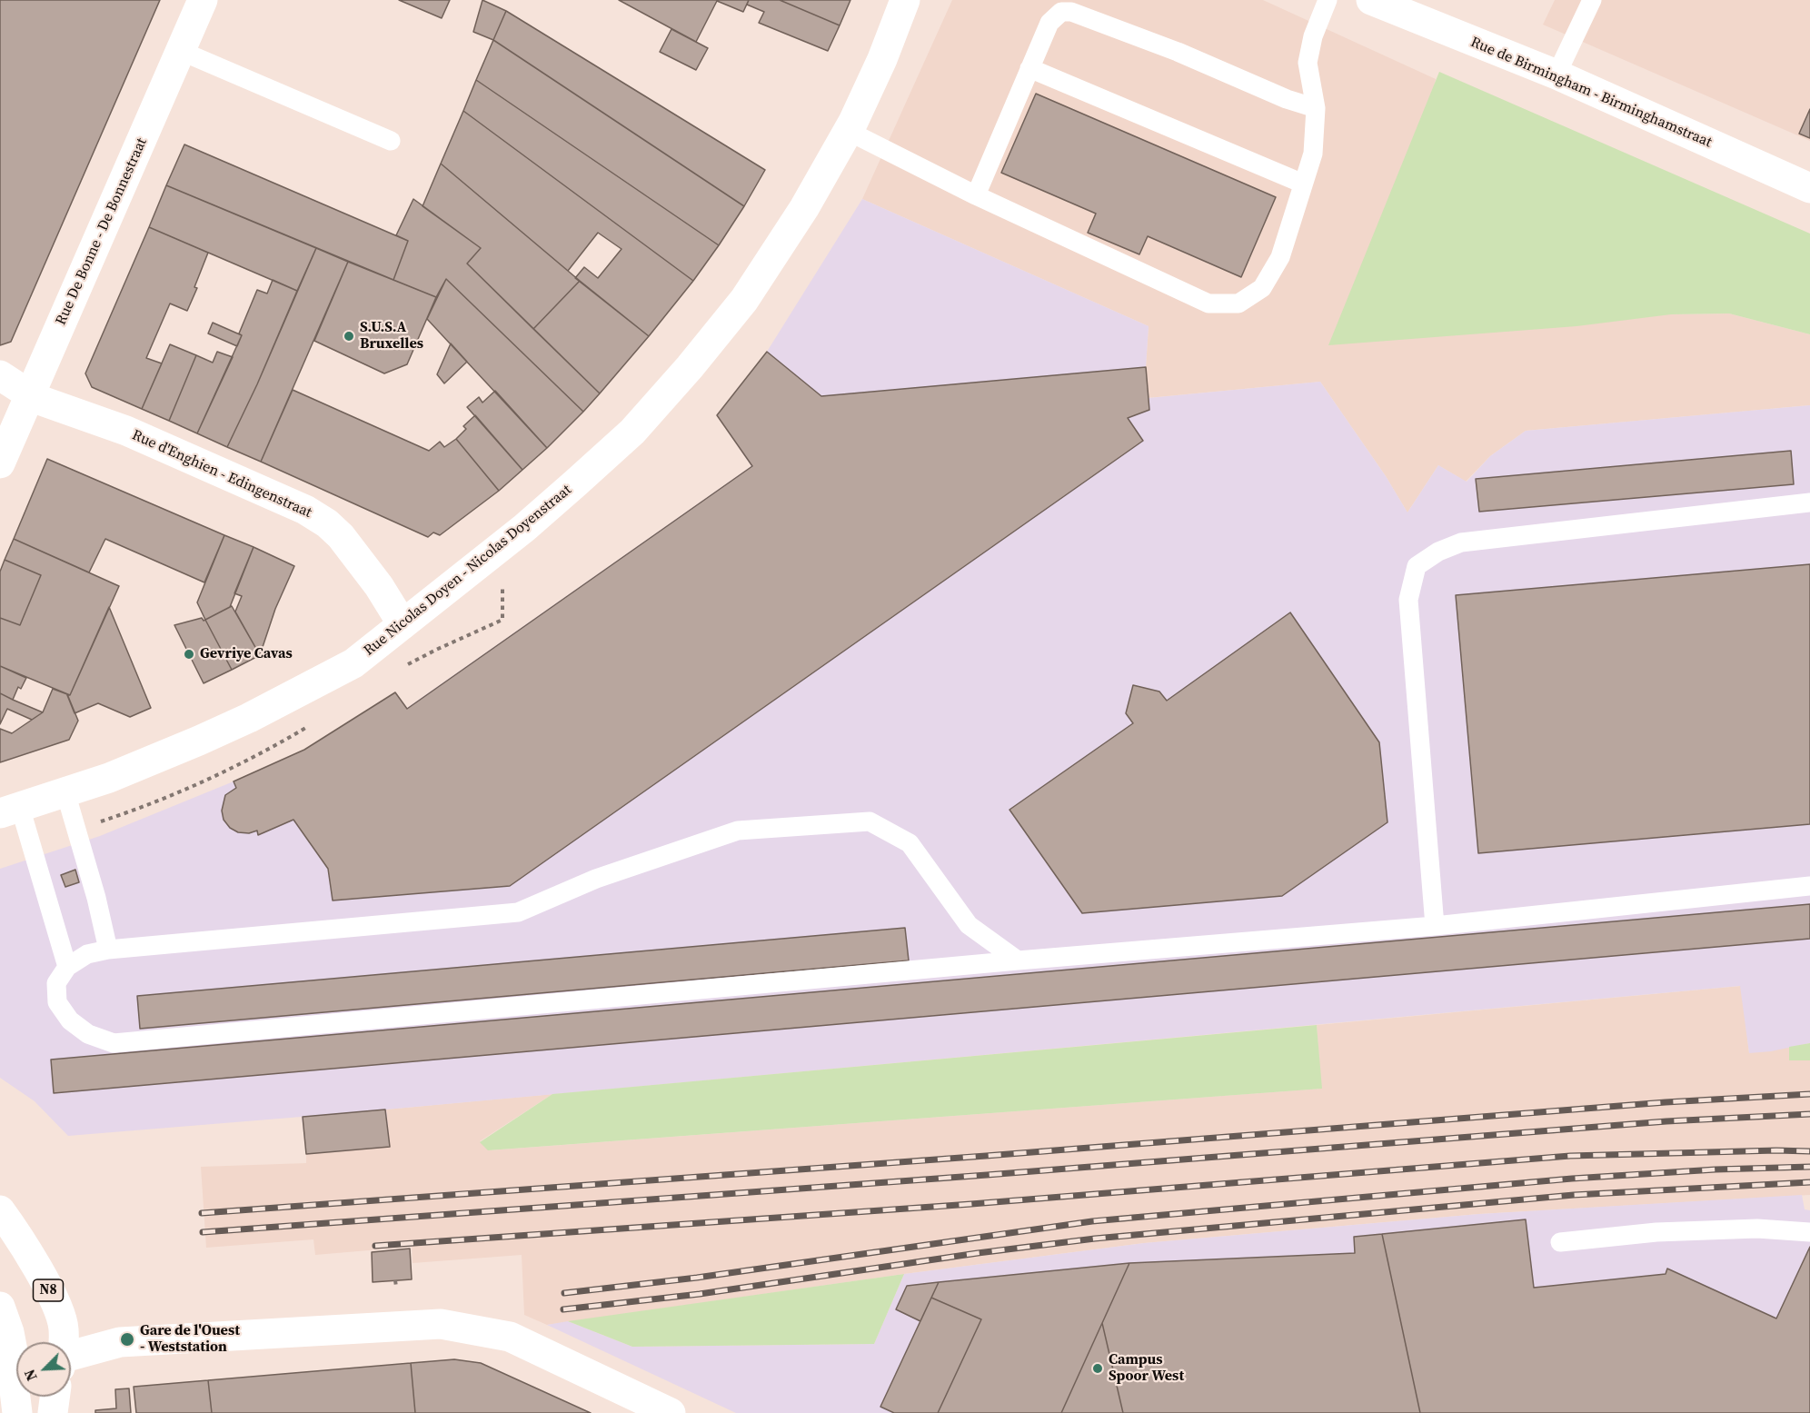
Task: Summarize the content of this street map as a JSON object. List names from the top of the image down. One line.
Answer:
{"streets":{"street":["Rue de Birmingham - Birminghamstraat","Rue De Bonne - De Bonnestraat","Rue d'Enghien - Edingenstraat","Rue Nicolas Doyen - Nicolas Doyenstraat","N8"]},"crossings":[["Rue De Bonne - De Bonnestraat","Rue d'Enghien - Edingenstraat"],["Rue d'Enghien - Edingenstraat","Rue Nicolas Doyen - Nicolas Doyenstraat"]],"places":["S.U.S.A Bruxelles","Gevriye Cavas","Gare de l'Ouest - Weststation","Campus Spoor West"],"north":"bottom left"}
